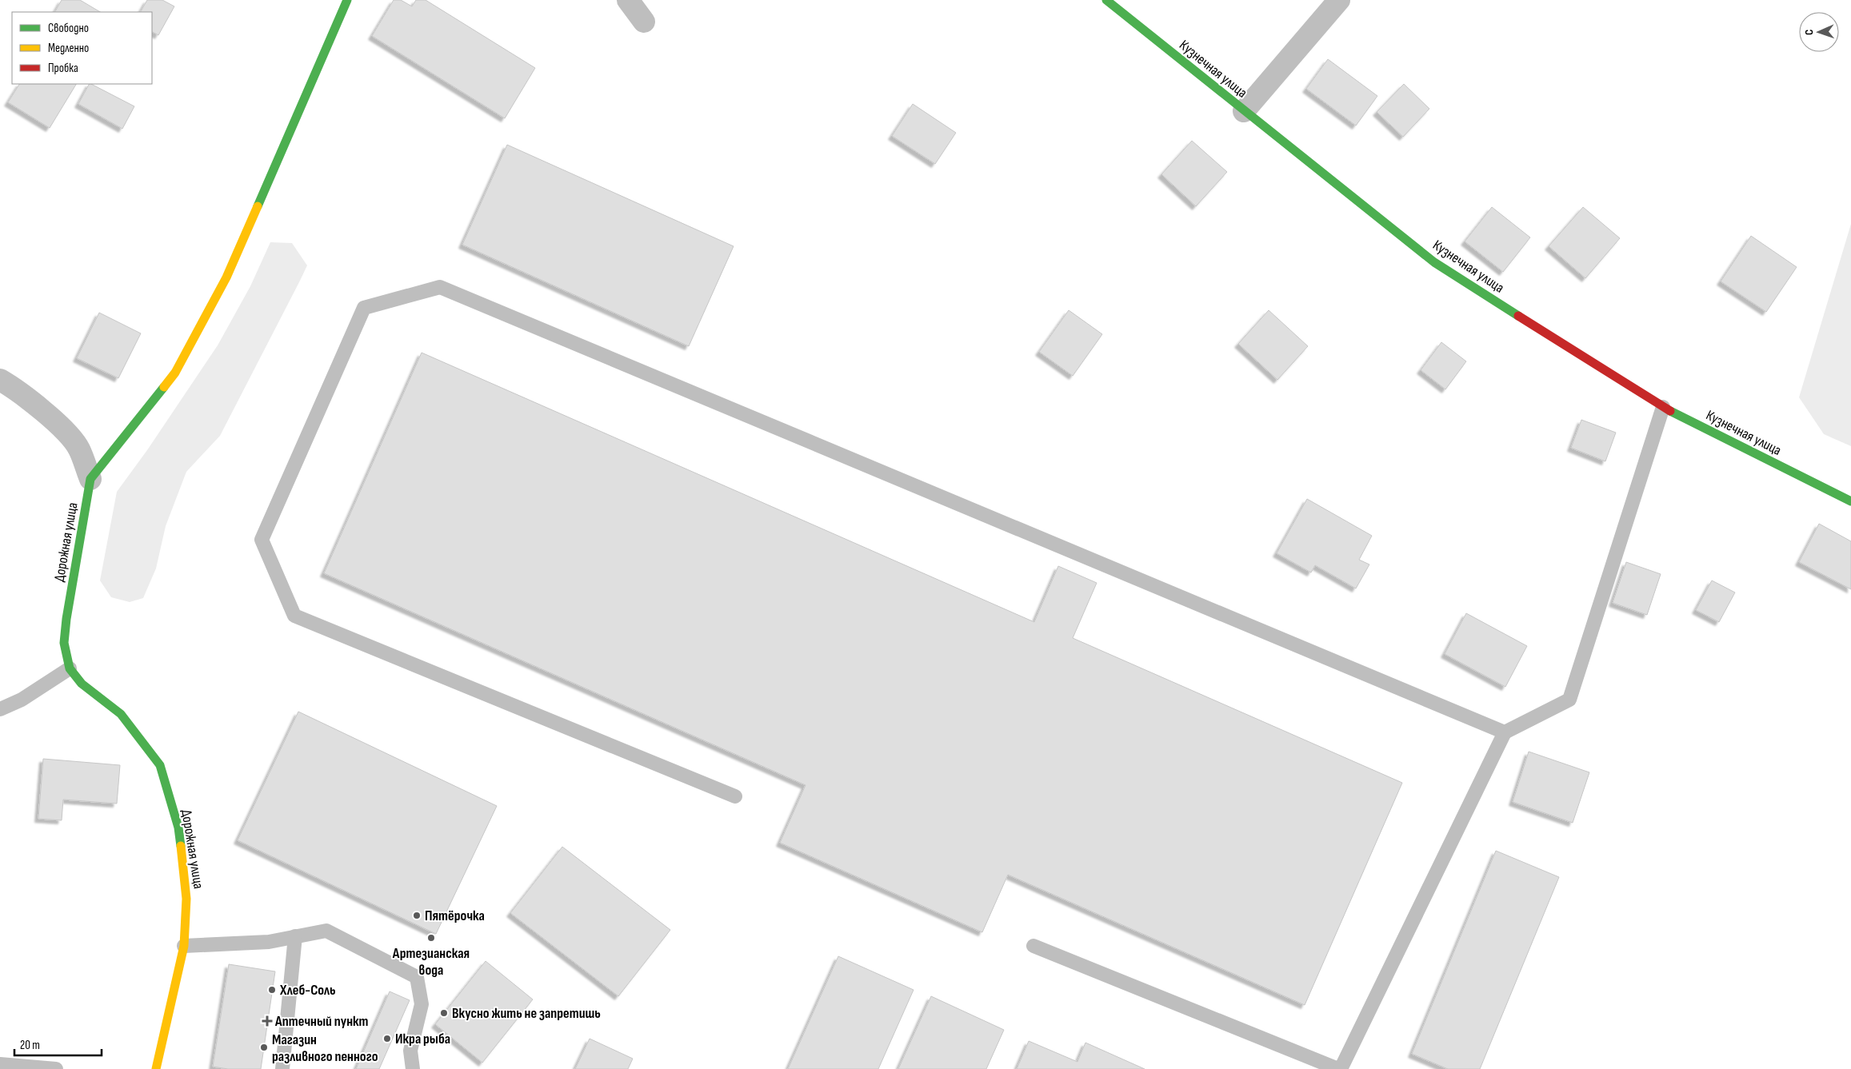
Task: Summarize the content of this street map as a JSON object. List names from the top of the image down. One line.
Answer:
{"streets":{"street":["Кузнечная улица","Дорожная улица"]},"places":{"other":["Пятёрочка","Артезианская вода","Хлеб-Соль","Вкусно жить не запретишь","Икра рыба","Магазин разливного пенного"],"health":["Аптечный пункт"]},"legend":["Свободно","Медленно","Пробка"],"scale_bar":"20 m","north":"left"}
